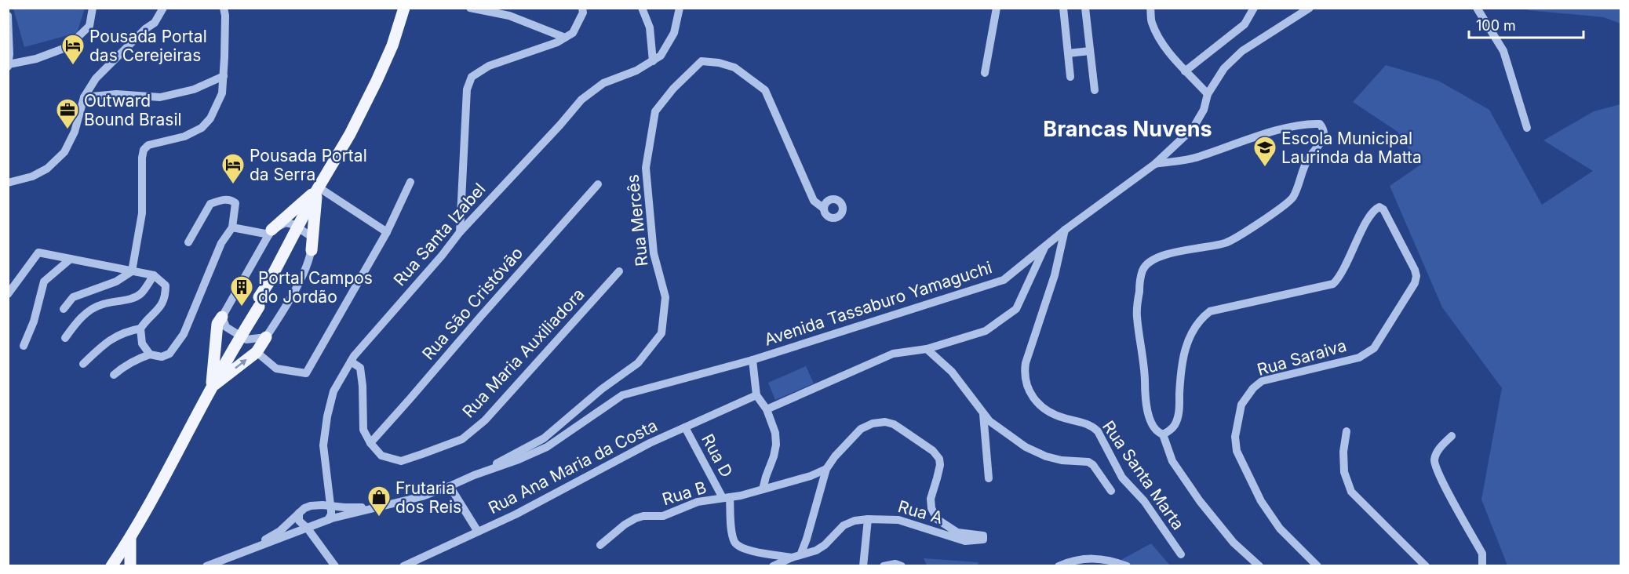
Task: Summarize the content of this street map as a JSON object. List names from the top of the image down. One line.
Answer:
{"streets":{"street":["Rua Mercês","Rua Santa Izabel","Rua São Cristóvão","Avenida Tassaburo Yamaguchi","Rua Maria Auxiliadora","Rua Saraiva","Rua D","Rua Ana Maria da Costa","Rua Santa Marta","Rua B","Rua A"]},"crossings":[["Rua Mercês","Avenida Tassaburo Yamaguchi"],["Rua São Cristóvão","Rua Maria Auxiliadora"],["Avenida Tassaburo Yamaguchi","Rua Santa Marta"],["Rua D","Rua Ana Maria da Costa"],["Rua D","Rua B"],["Rua D","Rua A"],["Rua B","Rua A"]],"districts":["Brancas Nuvens"],"places":{"hotel":["Pousada Portal das Cerejeiras","Pousada Portal da Serra"],"office":["Outward Bound Brasil"],"school or university":["Escola Municipal Laurinda da Matta"],"building":["Portal Campos do Jordão"],"shop":["Frutaria dos Reis"]},"scale_bar":"100 m"}
